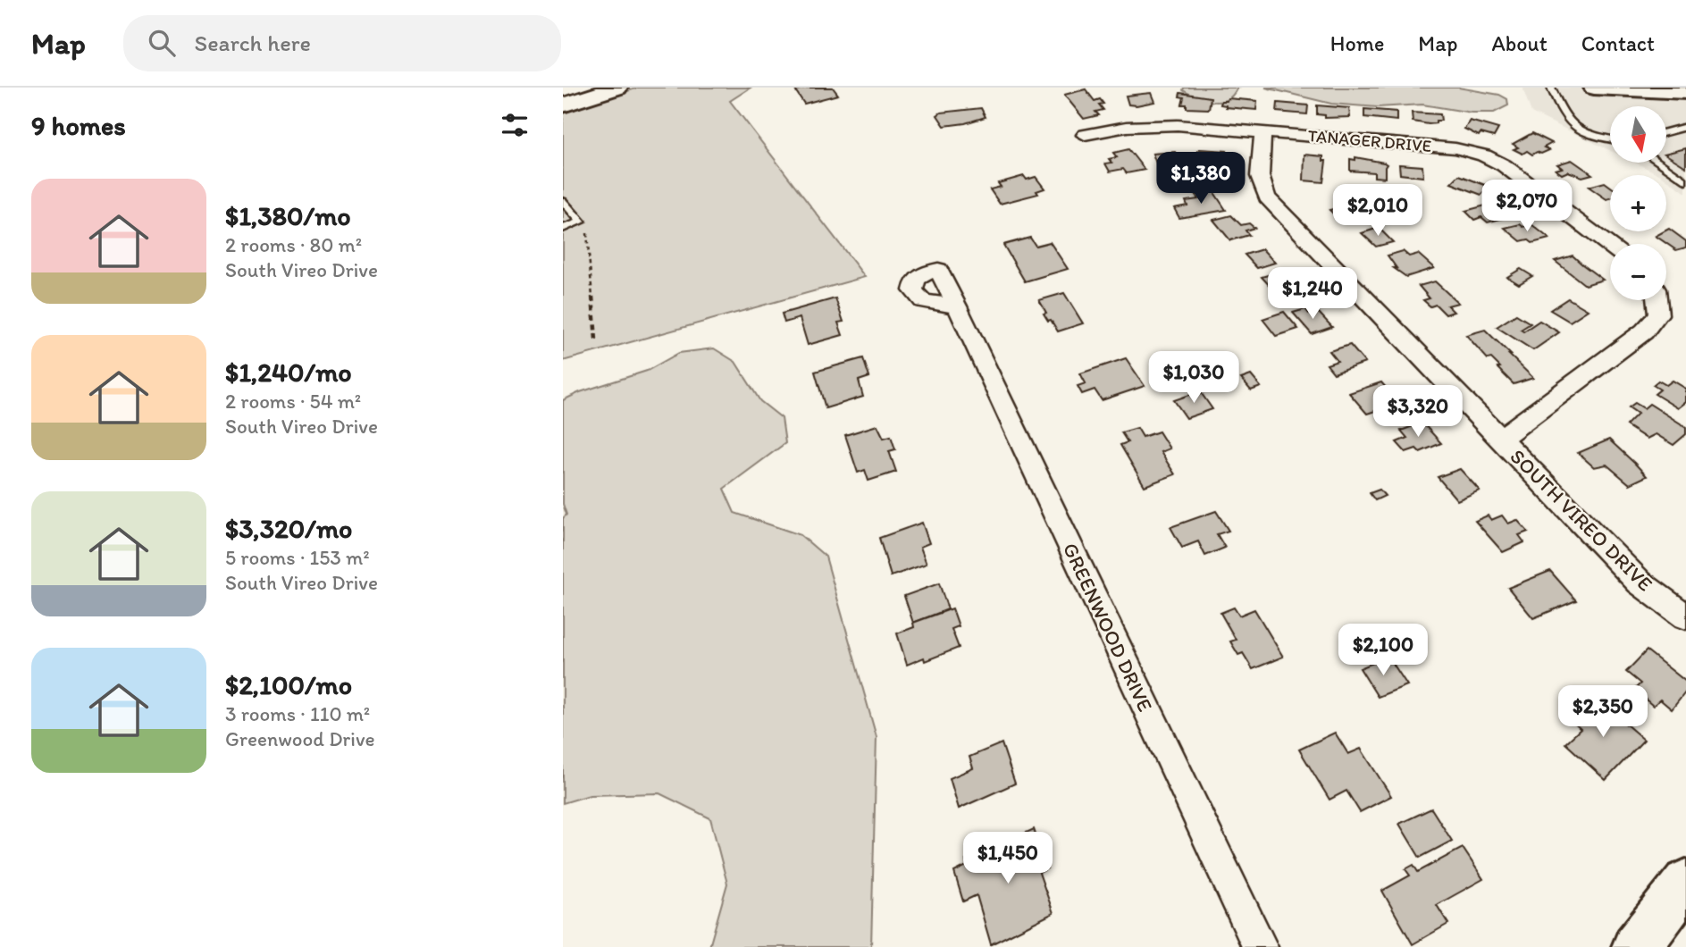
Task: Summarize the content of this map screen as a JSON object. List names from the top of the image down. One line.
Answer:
{"streets":{"street":["TANAGER DRIVE","SOUTH VIREO DRIVE","GREENWOOD DRIVE"]},"crossings":[["TANAGER DRIVE","SOUTH VIREO DRIVE"]],"north":"bottom","page":{"header":"Map","search":"Search here","nav":["Home","Map","About","Contact"],"heading":"9 homes","map_buttons":["+","−"],"price":["$1,380","$2,070","$2,010","$1,240","$1,030","$3,320","$2,100","$2,350","$1,450"],"list":[{"name":"$1,380/mo","note":"2 rooms · 80 m² · South Vireo Drive"},{"name":"$1,240/mo","note":"2 rooms · 54 m² · South Vireo Drive"},{"name":"$3,320/mo","note":"5 rooms · 153 m² · South Vireo Drive"},{"name":"$2,100/mo","note":"3 rooms · 110 m² · Greenwood Drive"}]}}
